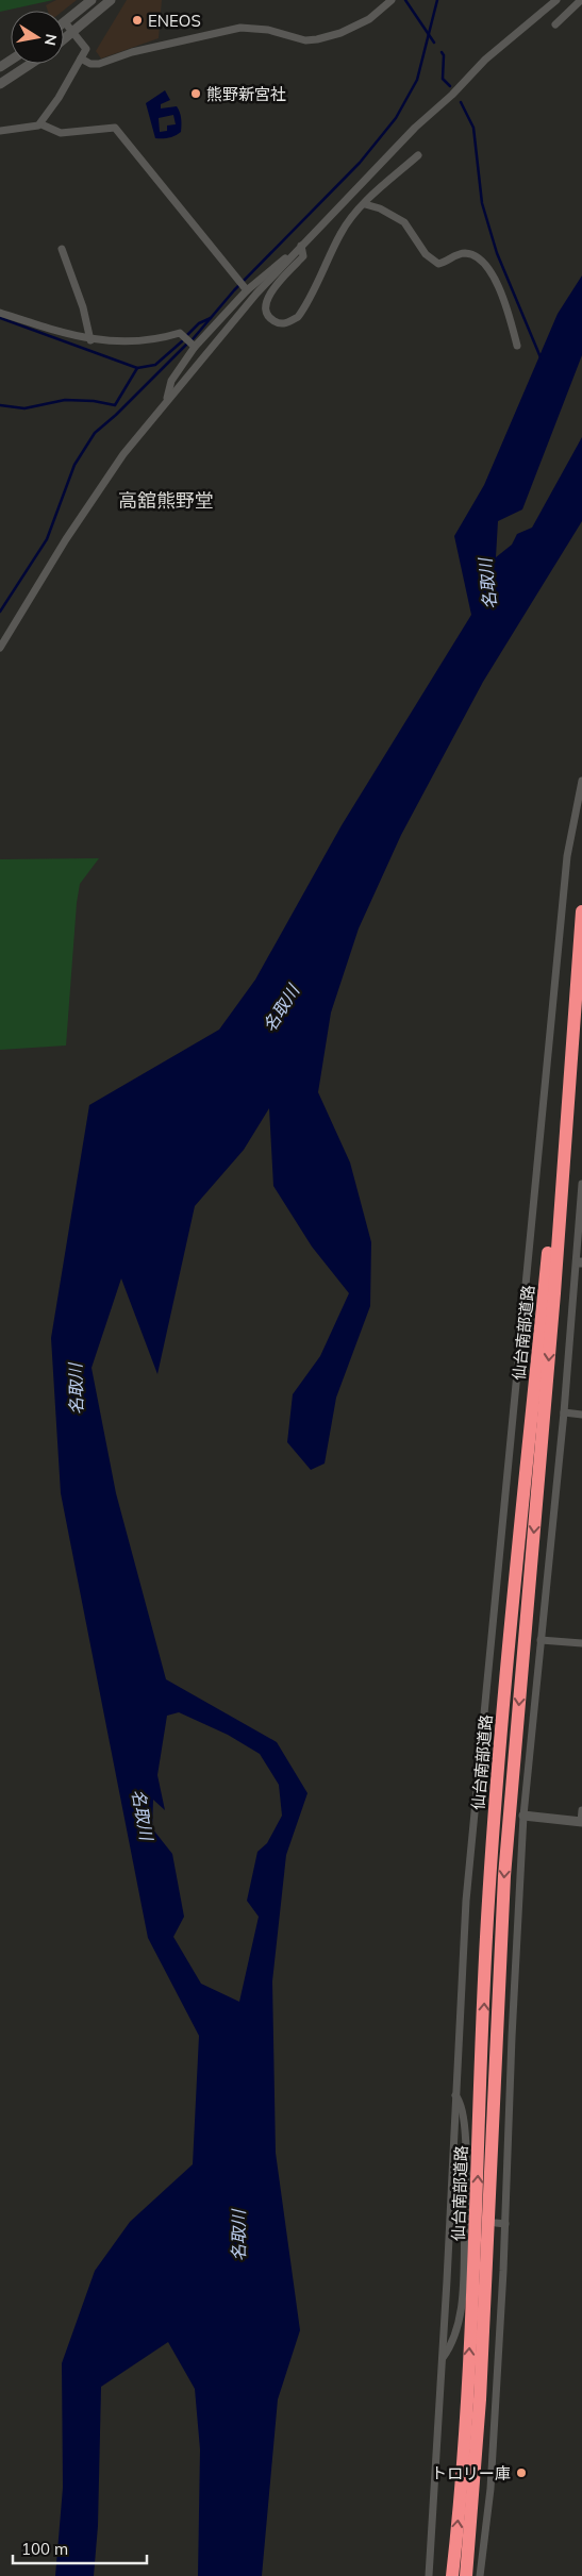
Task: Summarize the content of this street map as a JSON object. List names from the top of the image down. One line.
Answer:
{"streets":{"highway":["仙台南部道路"]},"districts":["高舘熊野堂"],"water":["名取川"],"places":["ENEOS","熊野新宮社","トロリー庫"],"scale_bar":"100 m","north":"right"}
